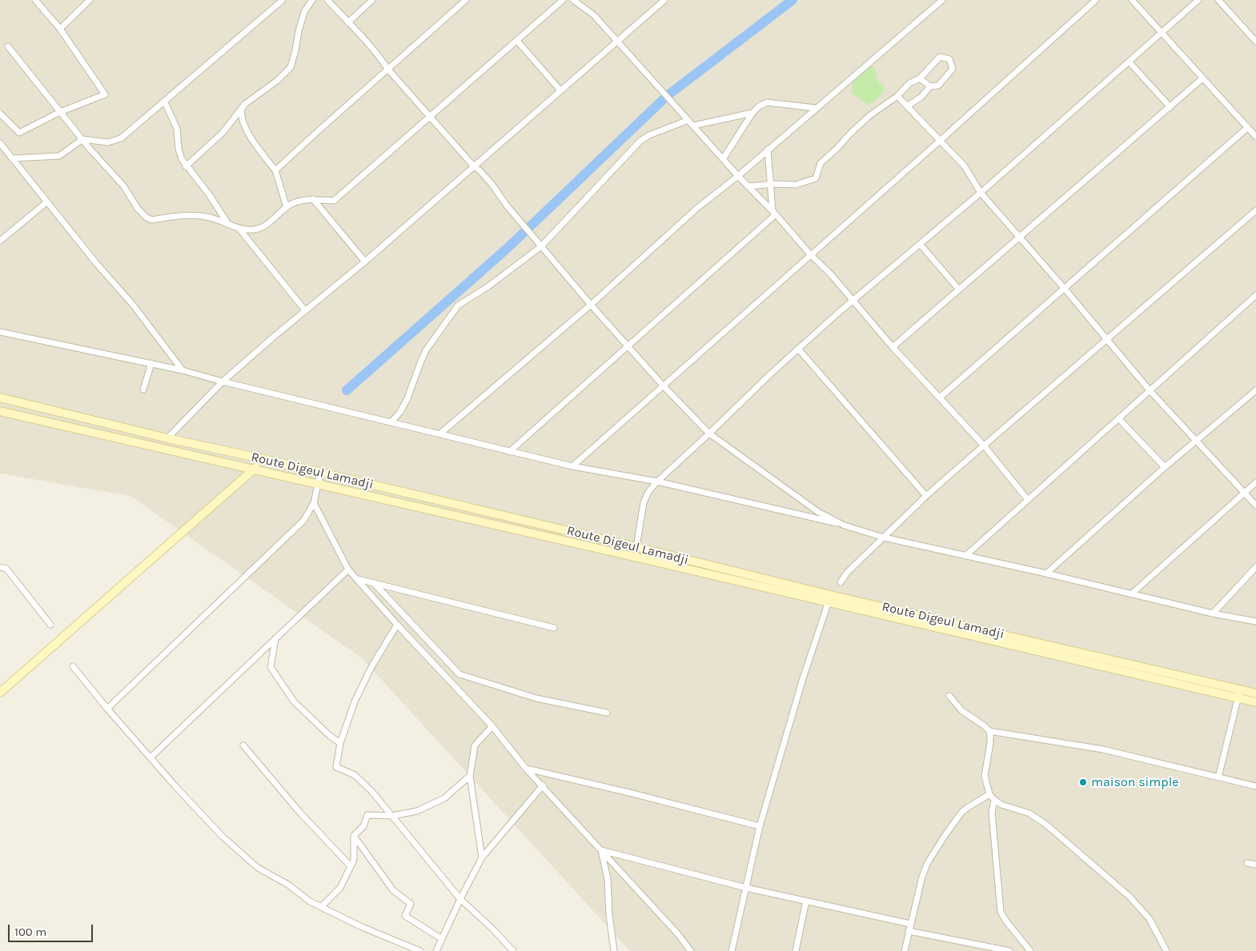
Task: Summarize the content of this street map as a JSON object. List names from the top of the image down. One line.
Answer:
{"streets":{"main road":["Route Digeul Lamadji"]},"places":["maison simple"],"scale_bar":"100 m"}
